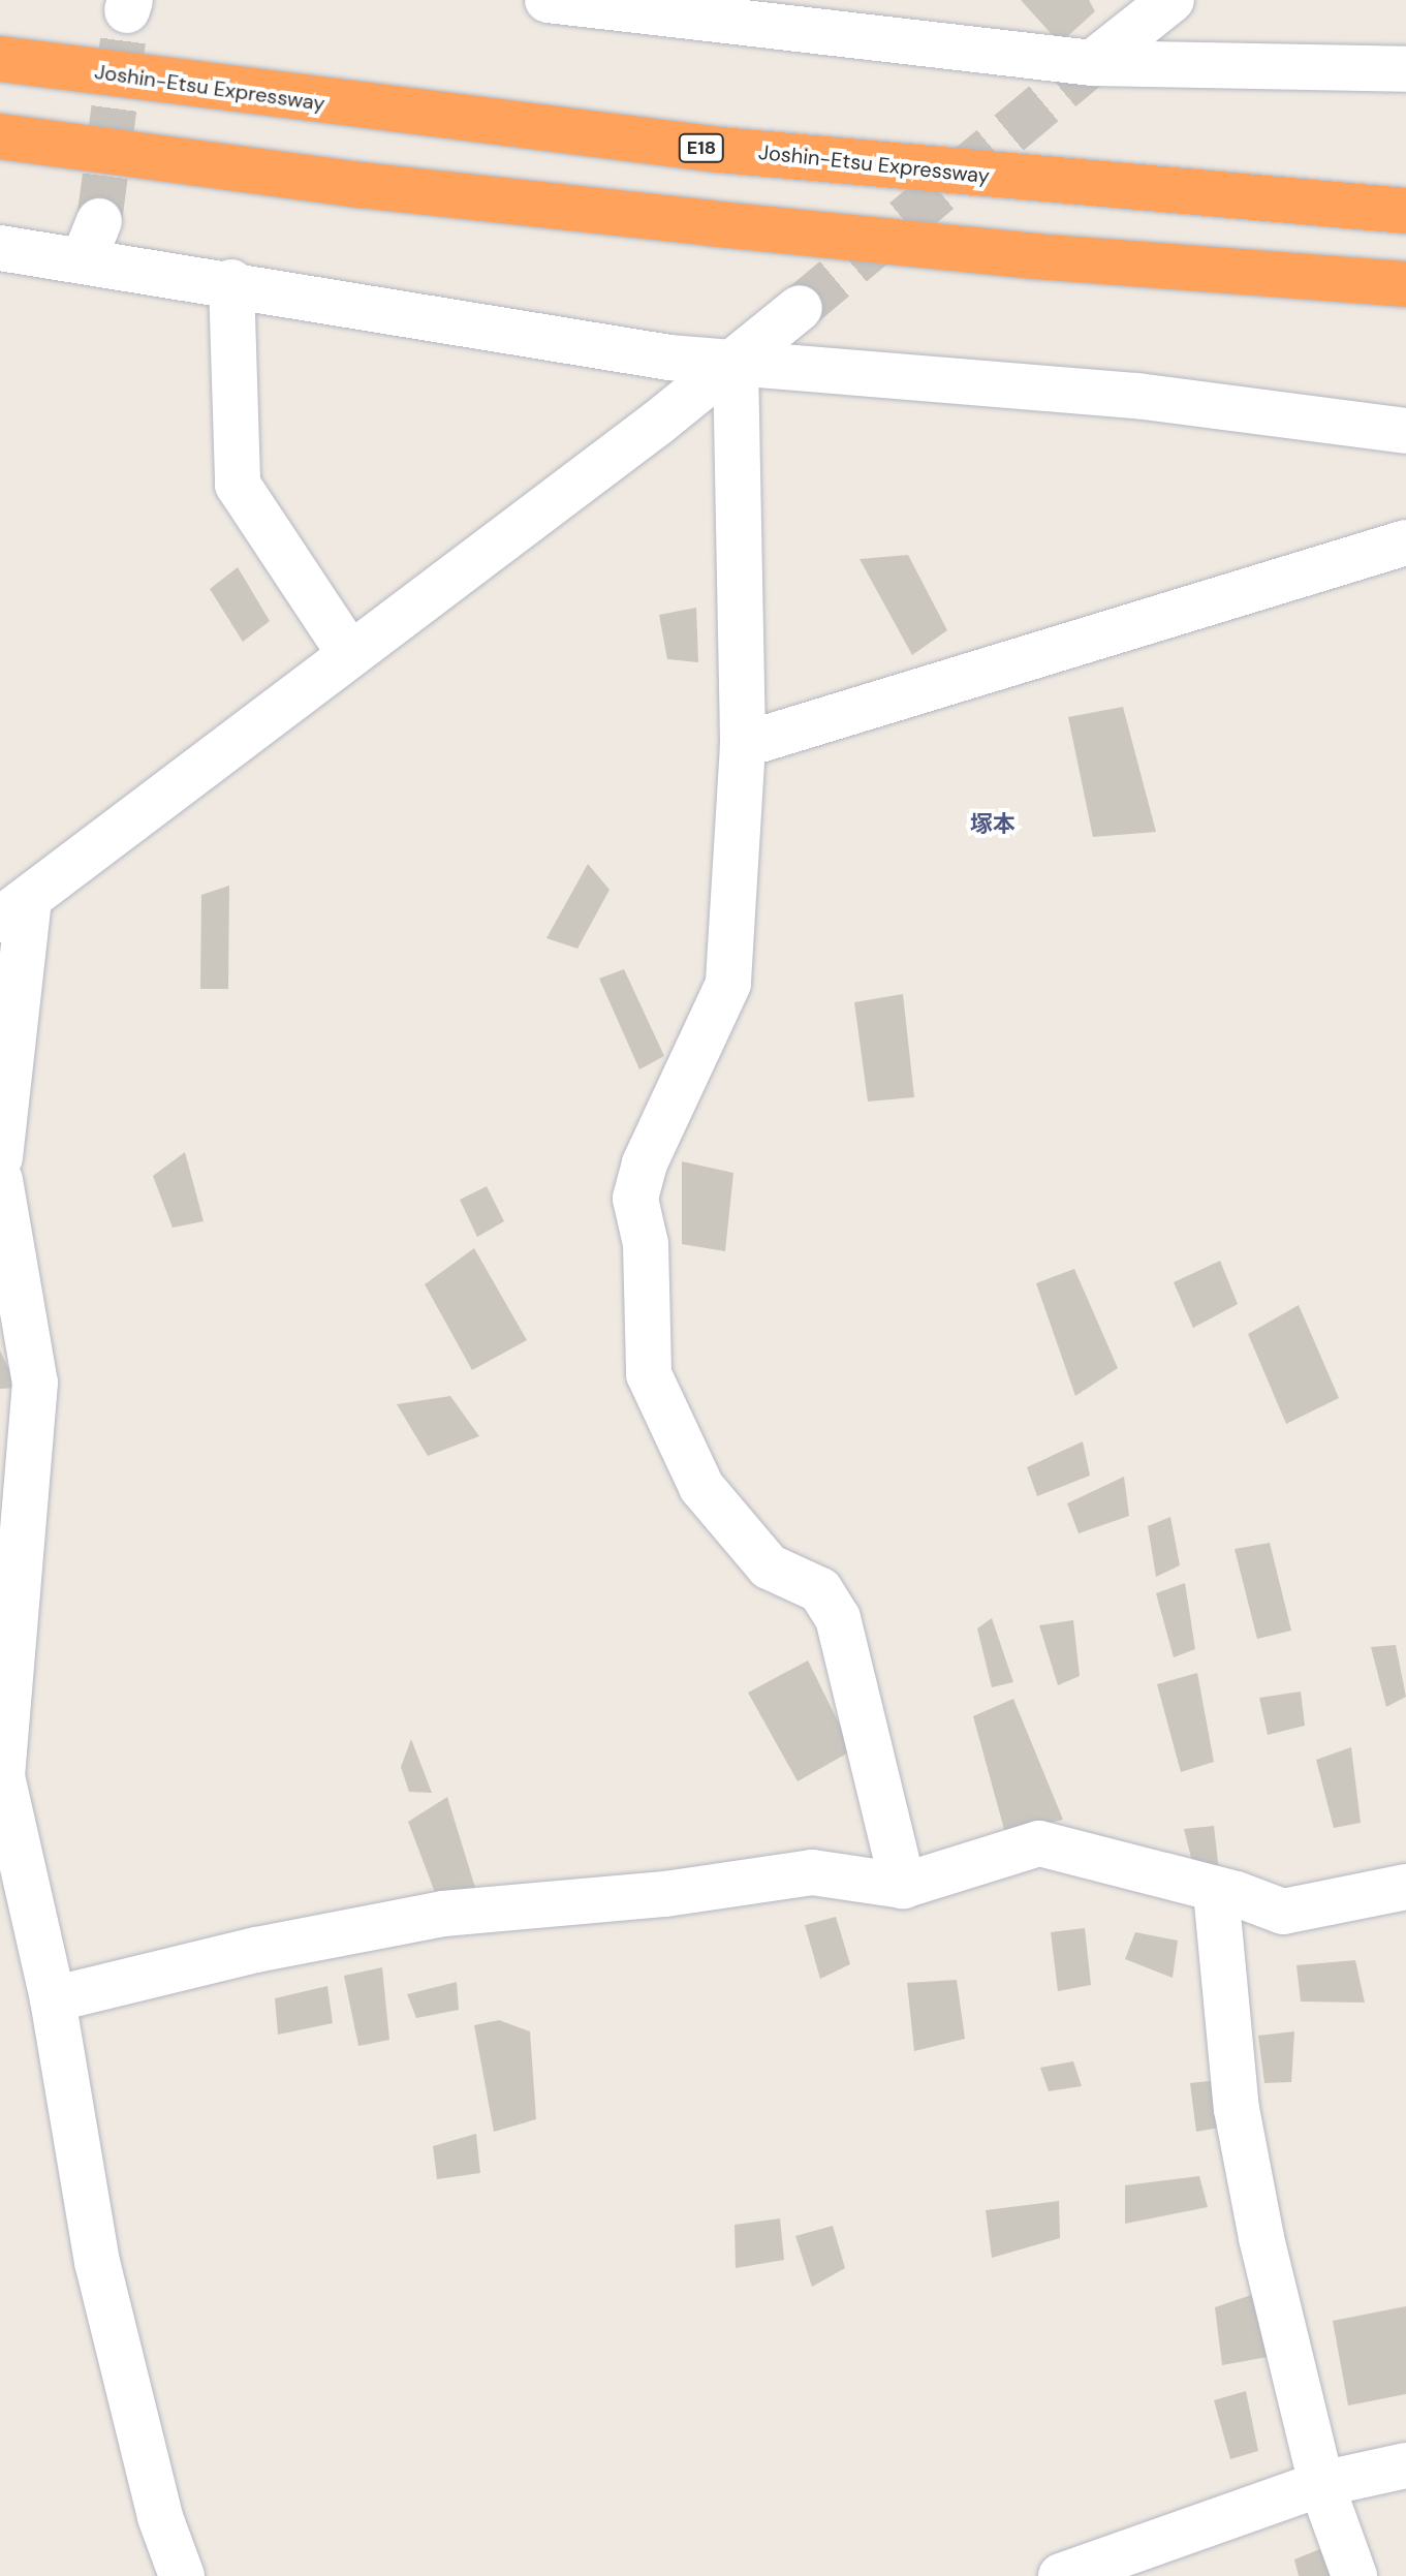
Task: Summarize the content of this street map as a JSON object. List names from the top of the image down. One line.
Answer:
{"streets":{"highway":["Joshin-Etsu Expressway","E18"]},"districts":["塚本"]}
